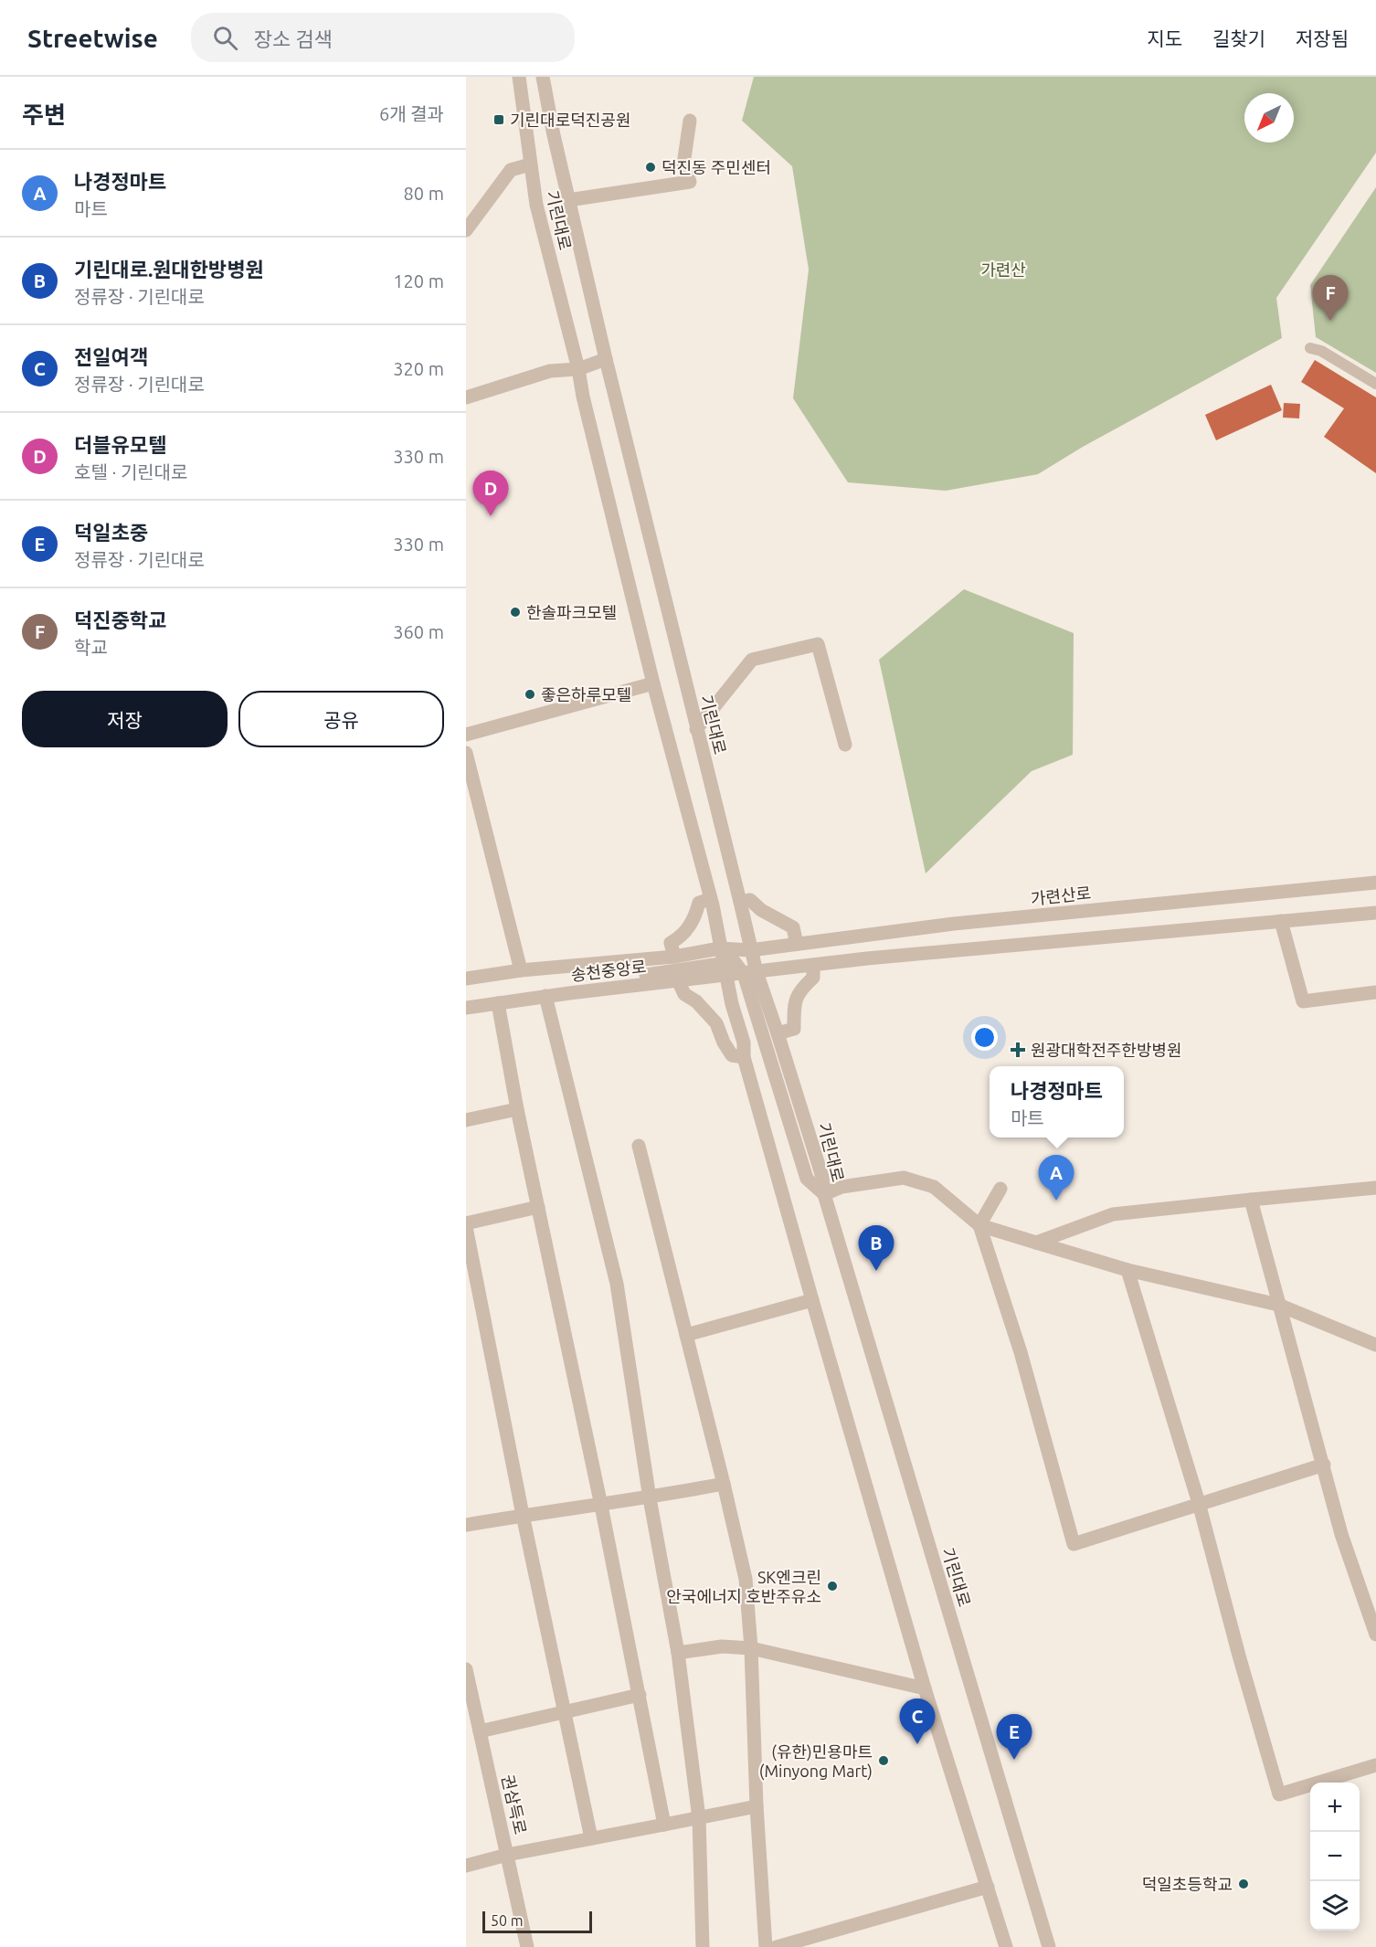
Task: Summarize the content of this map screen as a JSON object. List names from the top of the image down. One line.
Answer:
{"streets":{"street":["기린대로","가련산로","송천중앙로","권삼득로"]},"crossings":[["기린대로","가련산로"],["기린대로","송천중앙로"],["가련산로","송천중앙로"]],"parks":["가련산"],"places":{"transit":["기린대로덕진공원"],"other":["덕진동 주민센터","한솔파크모텔","좋은하루모텔","SK엔크린 안국에너지 호반주유소","(유한)민용마트 (Minyong Mart)","덕일초등학교"],"health":["원광대학전주한방병원"]},"scale_bar":"50 m","north":"bottom left","page":{"header":"Streetwise","search":"장소 검색","nav":["지도","길찾기","저장됨"],"heading":["주변","6개 결과"],"list":[{"mark":"A","name":"나경정마트","note":"마트","value":"80 m"},{"mark":"B","name":"기린대로.원대한방병원","note":"정류장 · 기린대로","value":"120 m"},{"mark":"C","name":"전일여객","note":"정류장 · 기린대로","value":"320 m"},{"mark":"D","name":"더블유모텔","note":"호텔 · 기린대로","value":"330 m"},{"mark":"E","name":"덕일초중","note":"정류장 · 기린대로","value":"330 m"},{"mark":"F","name":"덕진중학교","note":"학교","value":"360 m"}],"pins":["F","D","A","B","C","E"],"buttons":["저장","공유"],"popup":["나경정마트","마트"],"map_buttons":["+","−"],"scale":"50 m"}}
